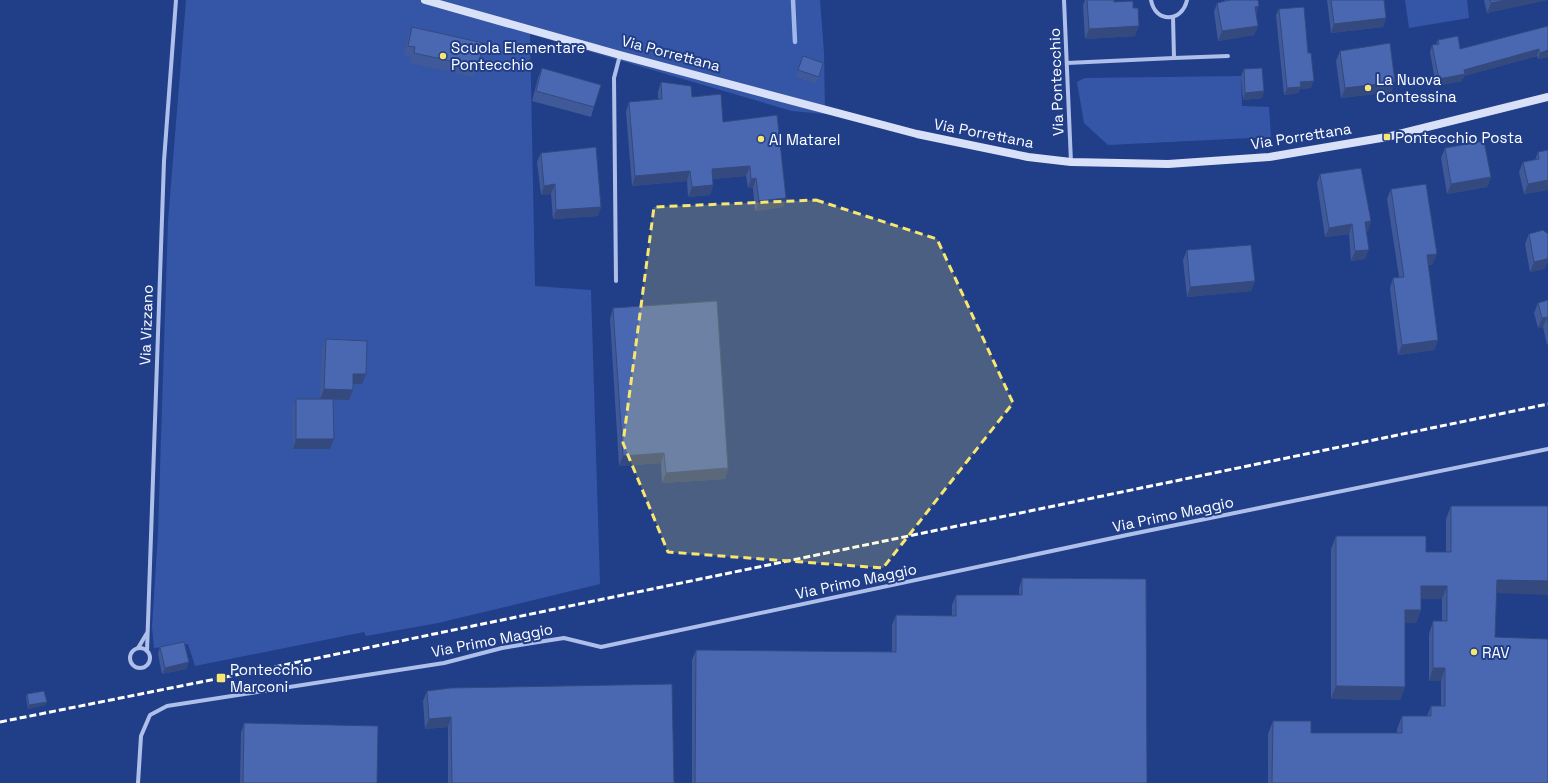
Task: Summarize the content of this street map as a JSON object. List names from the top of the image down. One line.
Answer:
{"streets":{"main road":["Via Porrettana"],"street":["Via Pontecchio","Via Vizzano","Via Primo Maggio"]},"crossings":[["Via Porrettana","Via Pontecchio"]],"places":{"other":["Scuola Elementare Pontecchio","La Nuova Contessina","Al Matarel","RAV"],"transit":["Pontecchio Posta","Pontecchio Marconi"]}}
